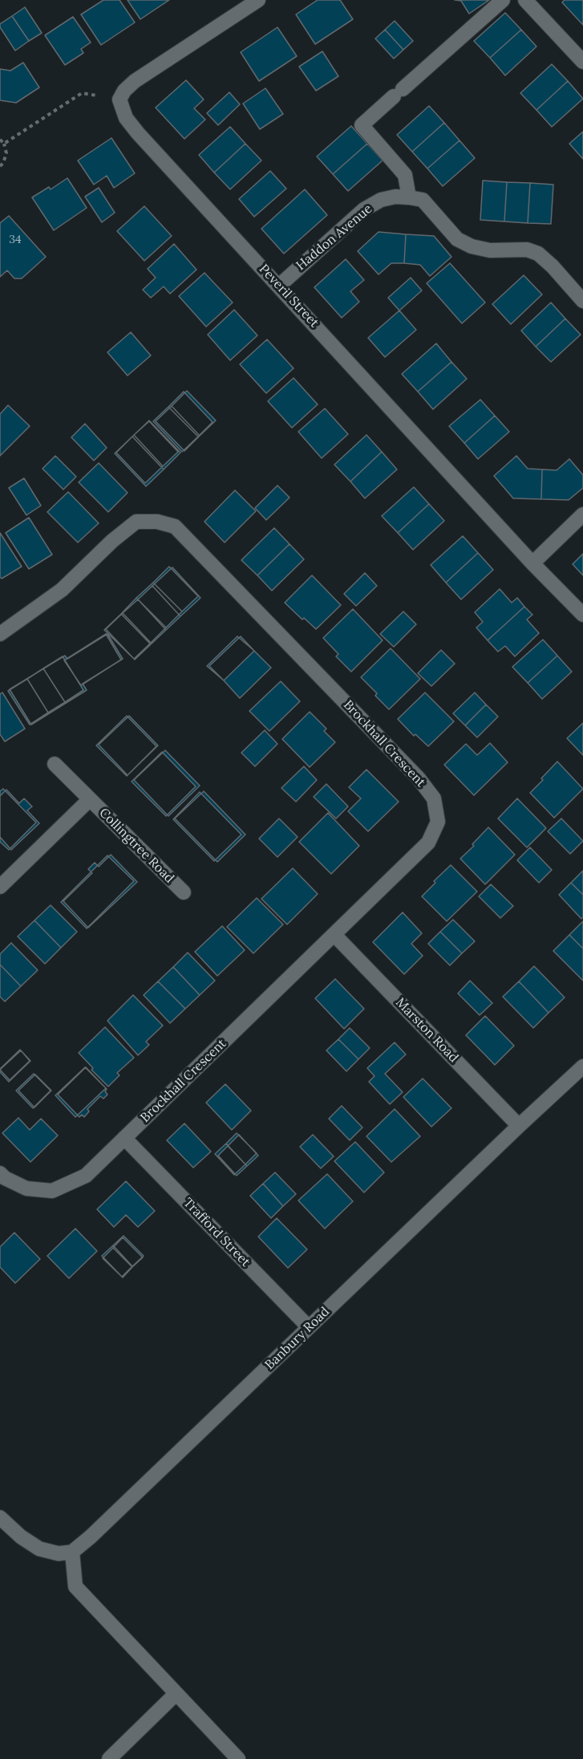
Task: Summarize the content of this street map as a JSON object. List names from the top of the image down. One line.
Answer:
{"streets":{"street":["Haddon Avenue","Peveril Street","Brockhall Crescent","Collingtree Road","Marston Road","Trafford Street","Banbury Road"]},"crossings":[["Haddon Avenue","Peveril Street"],["Brockhall Crescent","Marston Road"],["Brockhall Crescent","Trafford Street"],["Marston Road","Banbury Road"],["Trafford Street","Banbury Road"]],"house_numbers":["34"]}
